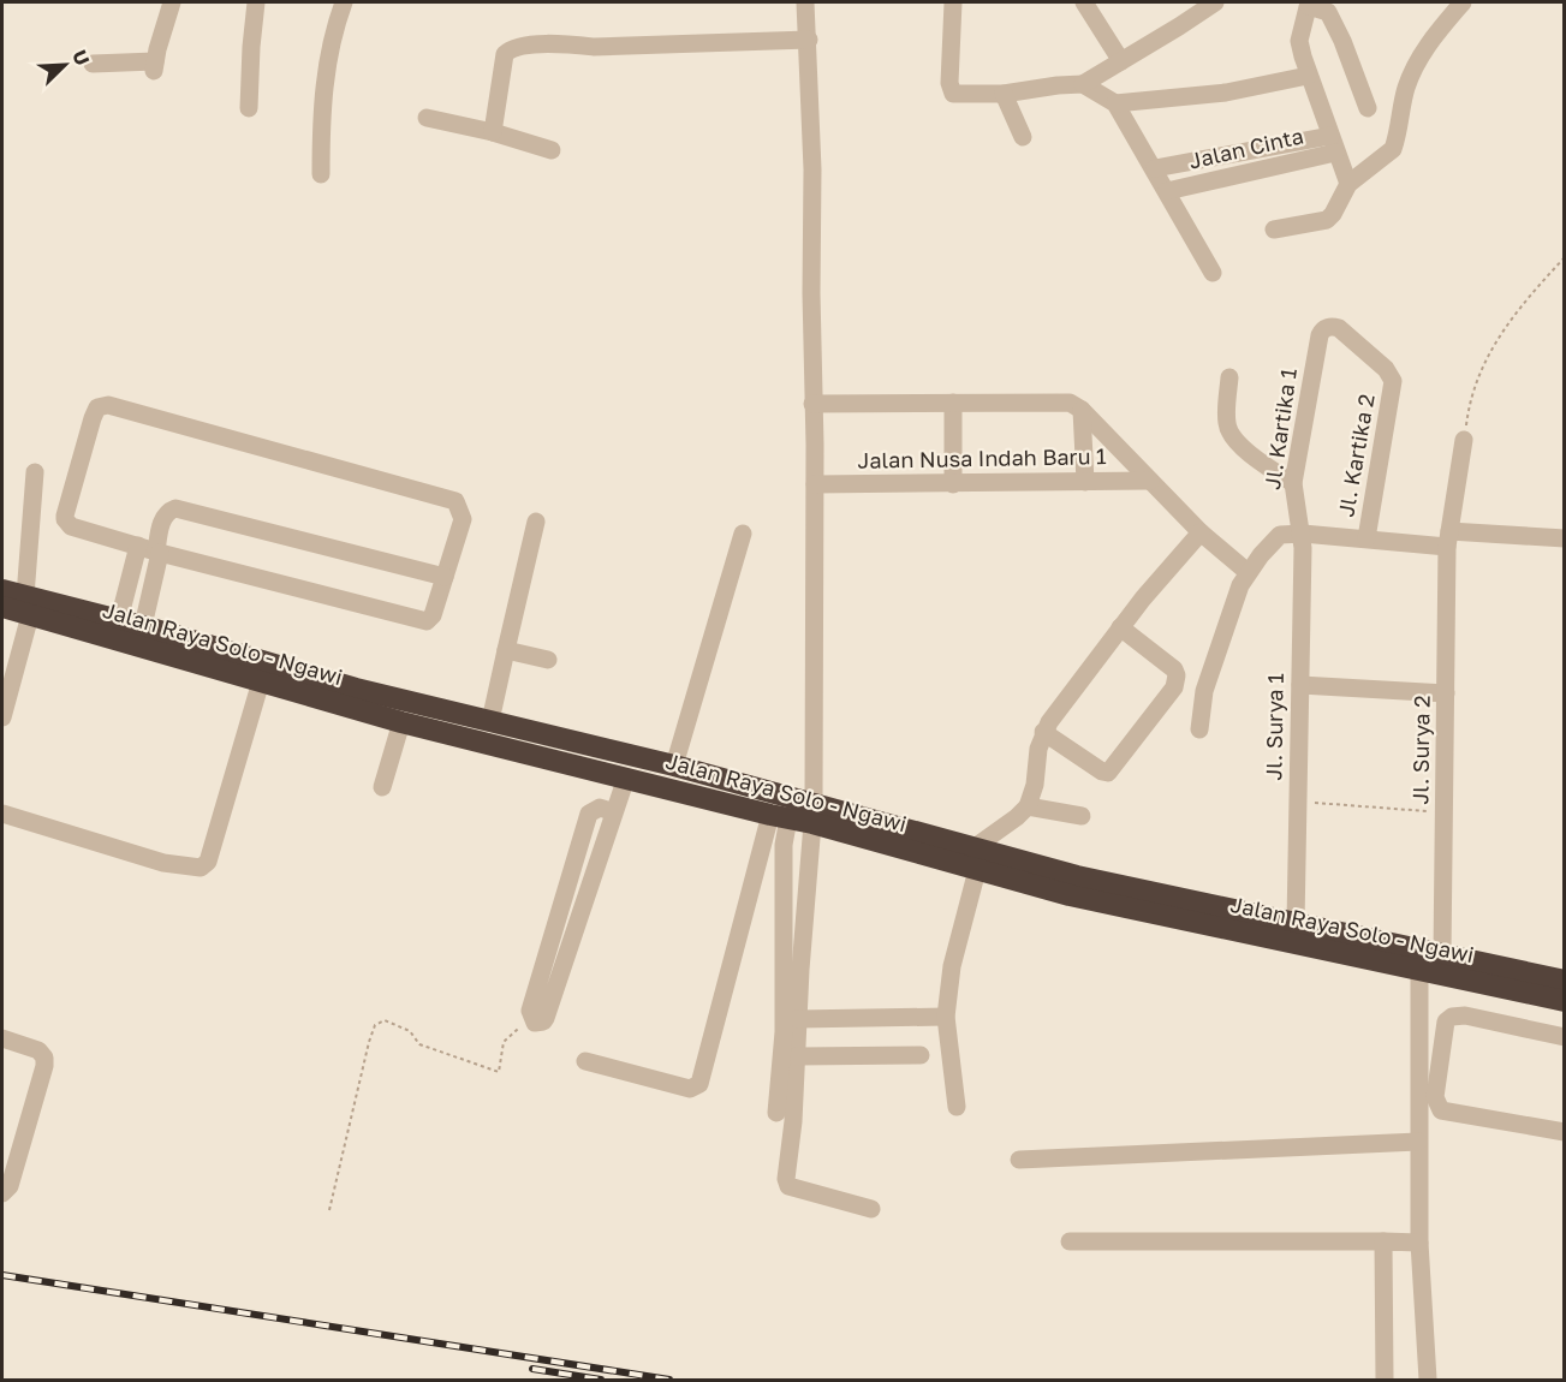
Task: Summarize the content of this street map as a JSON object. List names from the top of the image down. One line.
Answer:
{"streets":{"highway":["Jalan Raya Solo - Ngawi"],"street":["Jalan Cinta","Jl. Kartika 1","Jl. Kartika 2","Jalan Nusa Indah Baru 1","Jl. Surya 1","Jl. Surya 2"]},"crossings":[["Jl. Kartika 1","Jl. Kartika 2"],["Jl. Kartika 1","Jl. Surya 1"],["Jalan Raya Solo - Ngawi","Jl. Surya 1"],["Jalan Raya Solo - Ngawi","Jl. Surya 2"]],"north":"top right"}
